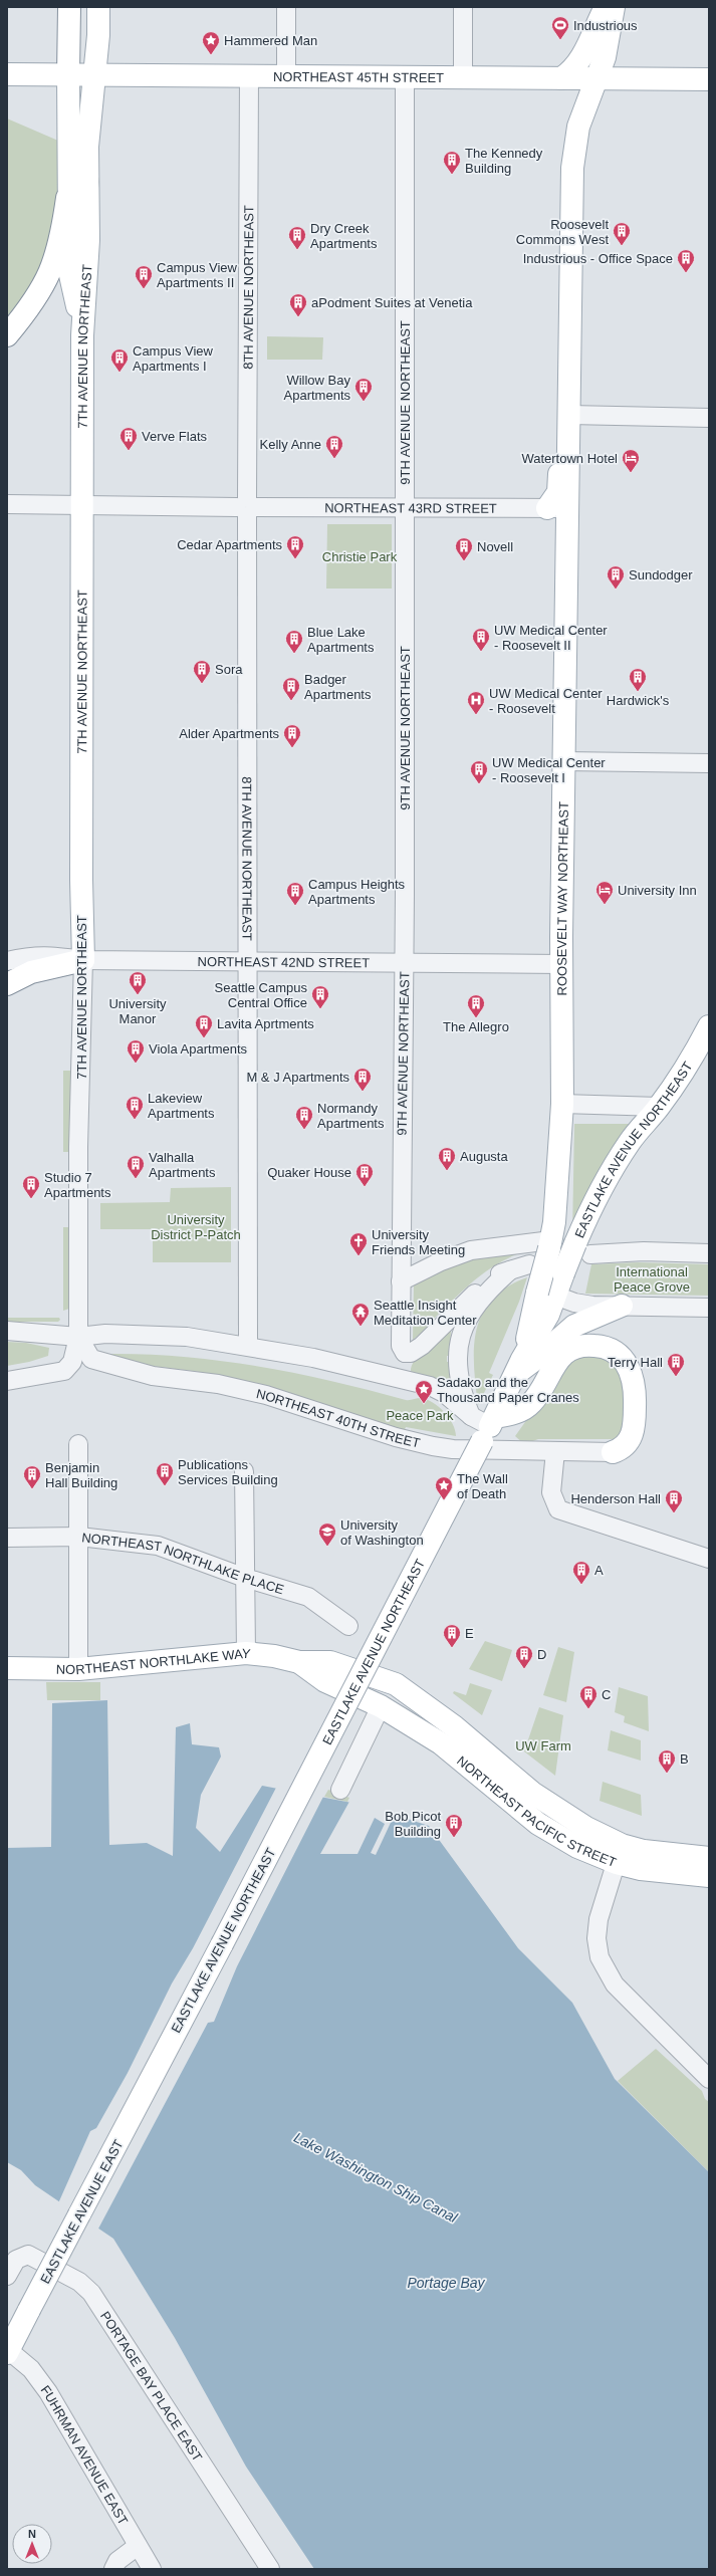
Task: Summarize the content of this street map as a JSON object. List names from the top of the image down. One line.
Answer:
{"streets":{"main road":["NORTHEAST 45TH STREET","7TH AVENUE NORTHEAST","ROOSEVELT WAY NORTHEAST","EASTLAKE AVENUE NORTHEAST","NORTHEAST NORTHLAKE WAY","NORTHEAST PACIFIC STREET","EASTLAKE AVENUE EAST"],"street":["8TH AVENUE NORTHEAST","9TH AVENUE NORTHEAST","NORTHEAST 43RD STREET","NORTHEAST 42ND STREET","NORTHEAST 40TH STREET","NORTHEAST NORTHLAKE PLACE","PORTAGE BAY PLACE EAST","FUHRMAN AVENUE EAST"]},"crossings":[["NORTHEAST 45TH STREET","8TH AVENUE NORTHEAST"],["NORTHEAST 45TH STREET","7TH AVENUE NORTHEAST"],["NORTHEAST 45TH STREET","9TH AVENUE NORTHEAST"],["8TH AVENUE NORTHEAST","NORTHEAST 43RD STREET"],["8TH AVENUE NORTHEAST","NORTHEAST 42ND STREET"],["7TH AVENUE NORTHEAST","NORTHEAST 43RD STREET"],["7TH AVENUE NORTHEAST","NORTHEAST 42ND STREET"],["7TH AVENUE NORTHEAST","NORTHEAST 40TH STREET"],["9TH AVENUE NORTHEAST","NORTHEAST 43RD STREET"],["9TH AVENUE NORTHEAST","NORTHEAST 42ND STREET"],["NORTHEAST 43RD STREET","ROOSEVELT WAY NORTHEAST"],["ROOSEVELT WAY NORTHEAST","NORTHEAST 42ND STREET"],["ROOSEVELT WAY NORTHEAST","EASTLAKE AVENUE NORTHEAST"],["EASTLAKE AVENUE NORTHEAST","EASTLAKE AVENUE EAST"],["NORTHEAST NORTHLAKE WAY","NORTHEAST PACIFIC STREET"],["EASTLAKE AVENUE EAST","FUHRMAN AVENUE EAST"]],"water":["Lake Washington Ship Canal","Portage Bay"],"parks":["Christie Park","University District P-Patch","International Peace Grove","Peace Park","UW Farm"],"places":{"sports":["Industrious"],"place":["Hammered Man","Sadako and the Thousand Paper Cranes","The Wall of Death"],"building":["The Kennedy Building","Roosevelt Commons West","Dry Creek Apartments","Industrious - Office Space","Campus View Apartments II","aPodment Suites at Venetia","Campus View Apartments I","Willow Bay Apartments","Verve Flats","Kelly Anne","Cedar Apartments","Novell","Sundodger","UW Medical Center - Roosevelt II","Blue Lake Apartments","Sora","Hardwick's","Badger Apartments","Alder Apartments","UW Medical Center - Roosevelt I","Campus Heights Apartments","University Manor","Seattle Campus Central Office","The Allegro","Lavita Aprtments","Viola Apartments","M & J Apartments","Lakeview Apartments","Normandy Apartments","Augusta","Valhalla Apartments","Quaker House","Studio 7 Apartments","Terry Hall","Publications Services Building","Benjamin Hall Building","Henderson Hall","A","E","D","C","B","Bob Picot Building"],"hotel":["Watertown Hotel","University Inn"],"hospital":["UW Medical Center - Roosevelt"],"church":["University Friends Meeting"],"temple":["Seattle Insight Meditation Center"],"school or university":["University of Washington"]},"north":"top"}
